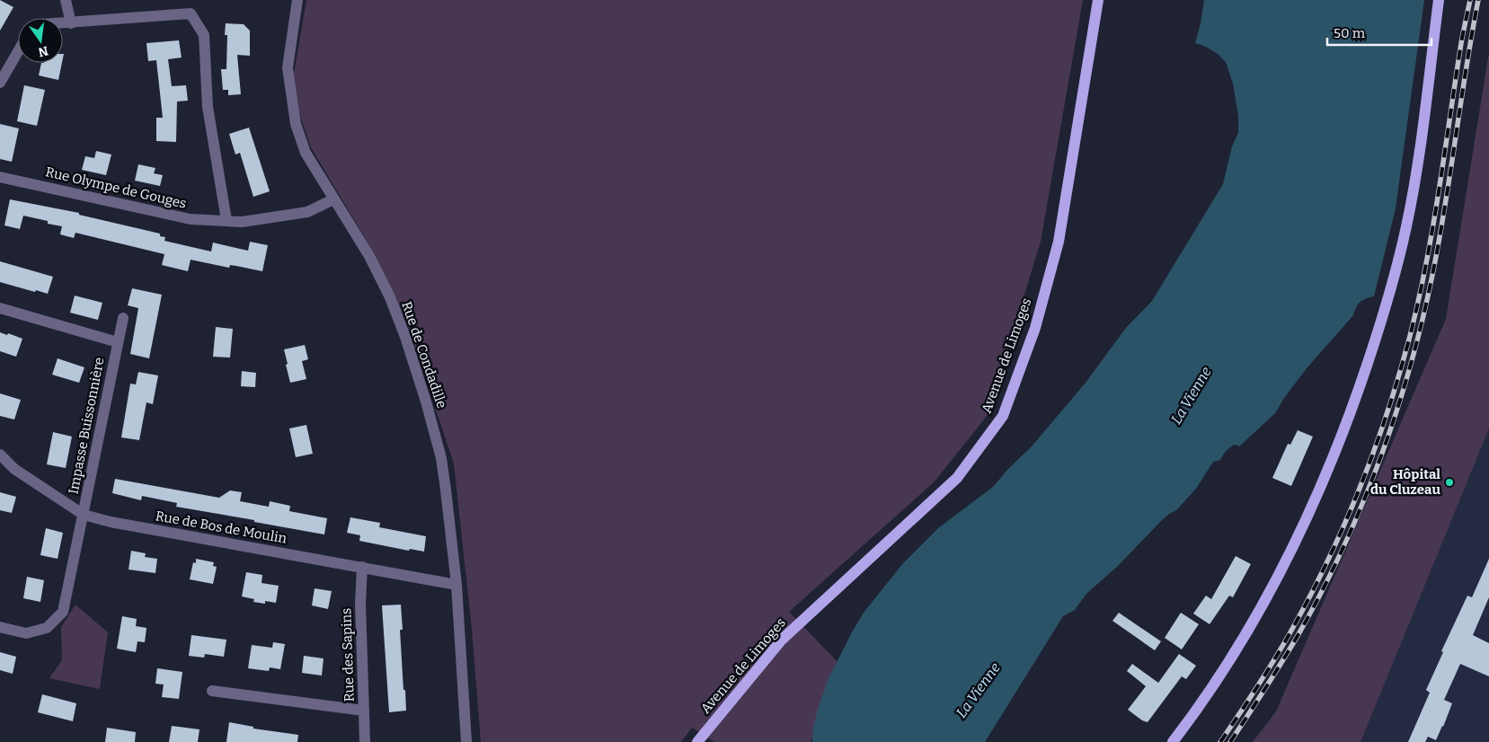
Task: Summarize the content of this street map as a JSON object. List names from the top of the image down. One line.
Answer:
{"streets":{"main road":["Avenue de Limoges"],"street":["Rue Olympe de Gouges","Rue de Condadille","Impasse Buissonnière","Rue de Bos de Moulin","Rue des Sapins"]},"crossings":[["Rue Olympe de Gouges","Rue de Condadille"],["Rue de Condadille","Rue de Bos de Moulin"],["Impasse Buissonnière","Rue de Bos de Moulin"],["Rue de Bos de Moulin","Rue des Sapins"]],"water":["La Vienne"],"places":["Hôpital du Cluzeau"],"scale_bar":"50 m","north":"bottom"}
